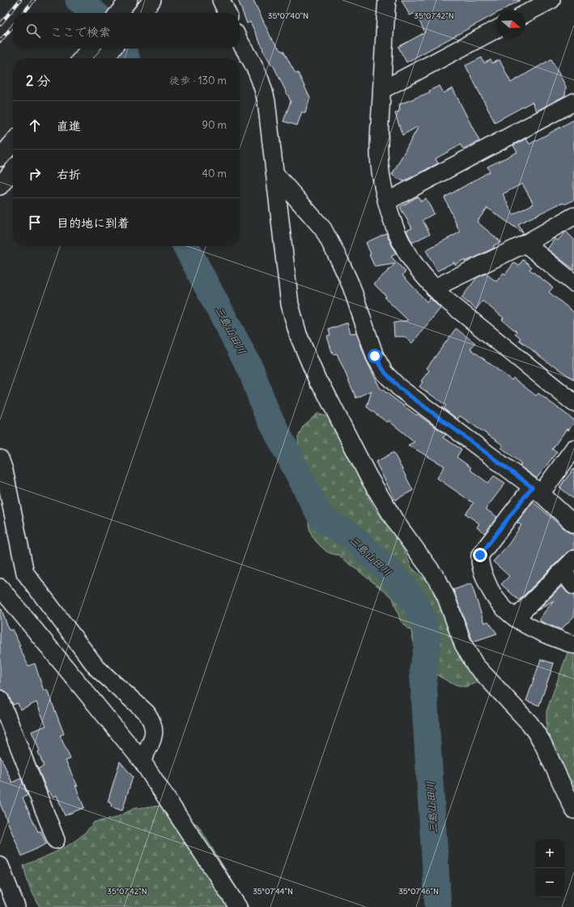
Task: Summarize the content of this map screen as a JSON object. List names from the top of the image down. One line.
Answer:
{"water":["三島山田川"],"north":"right","page":{"search":"ここで検索","heading":["2 分","徒歩 · 130 m"],"list":[["直進","90 m"],["右折","40 m"],"目的地に到着"],"map_buttons":["+","−"]},"coordinates":["35°07'40\"N","35°07'42\"N","35°07'44\"N","35°07'46\"N"]}
